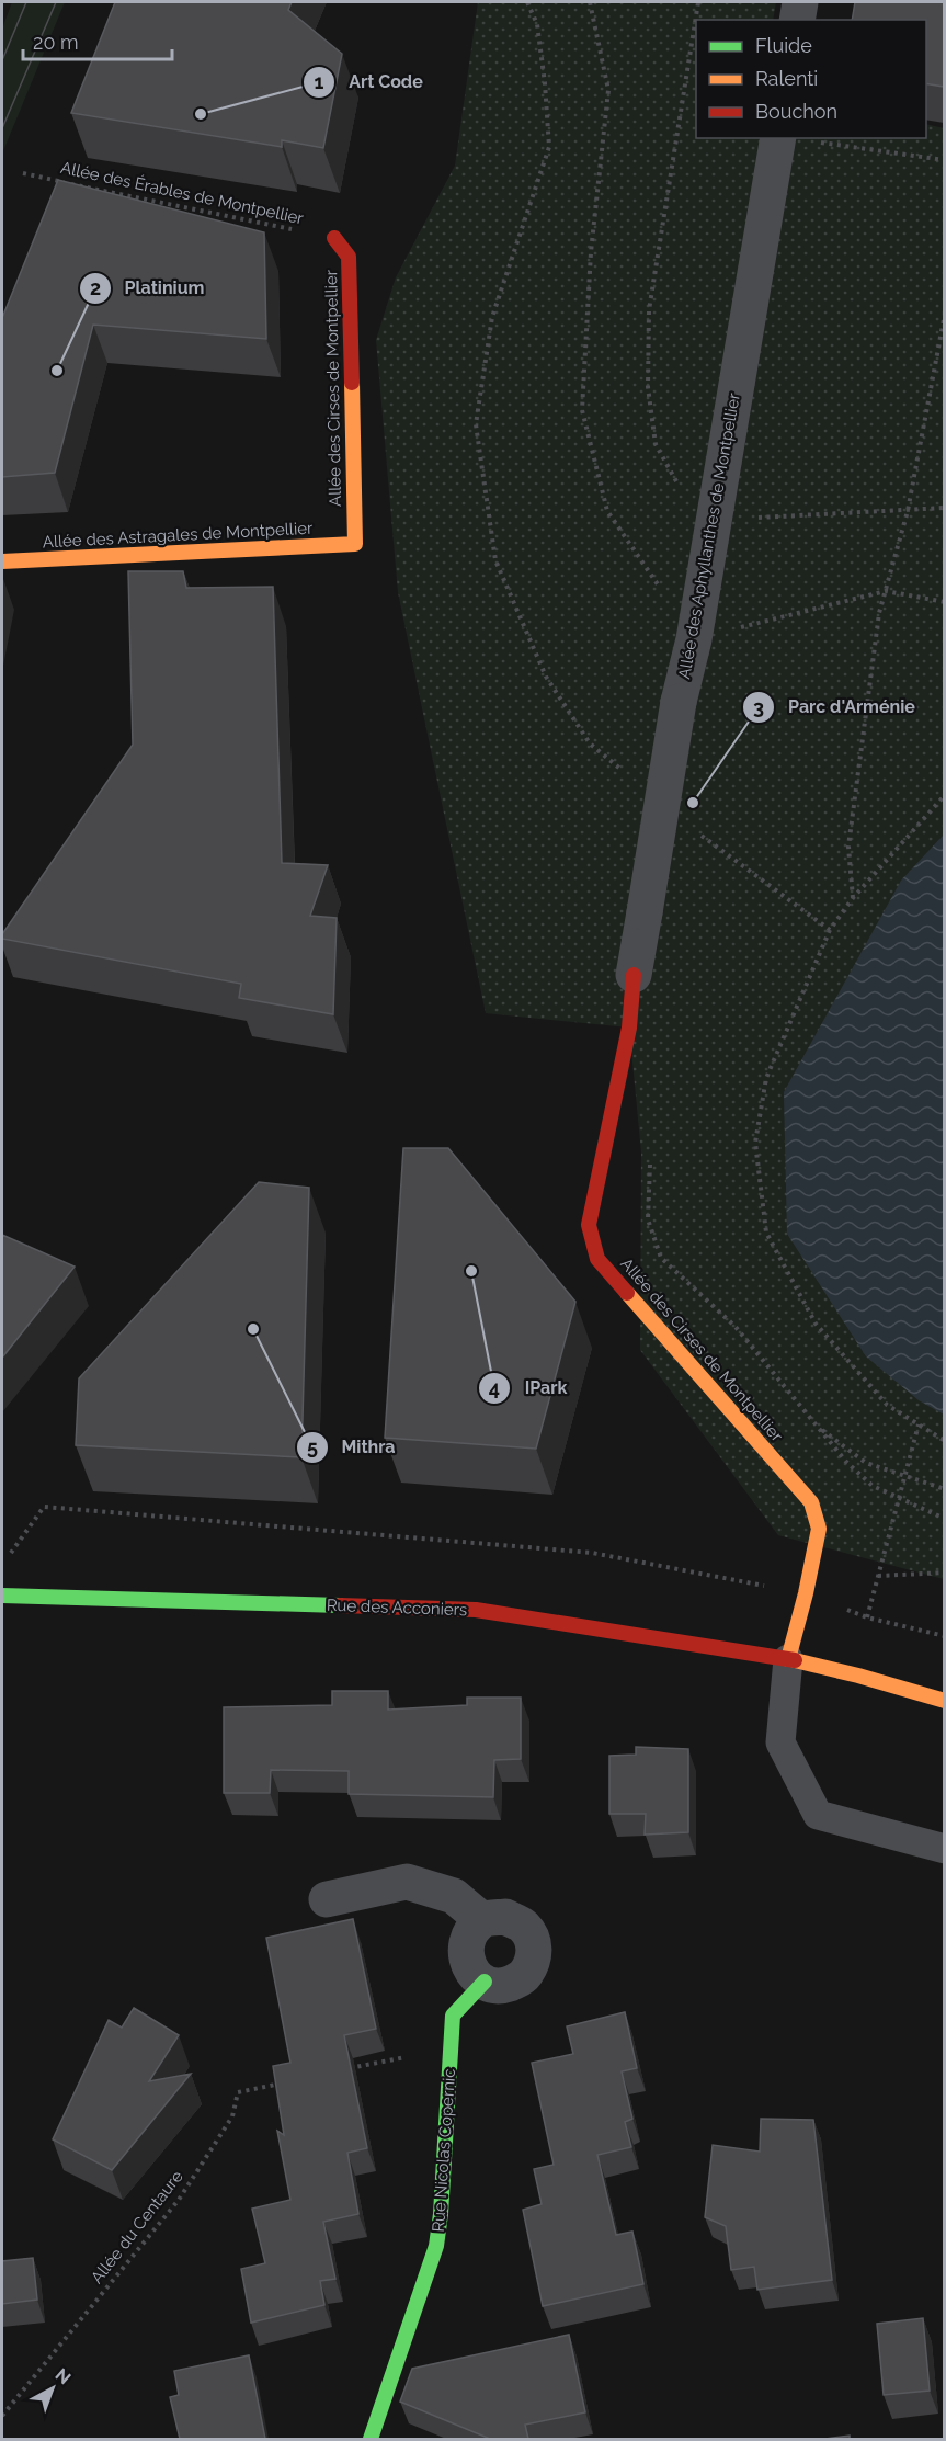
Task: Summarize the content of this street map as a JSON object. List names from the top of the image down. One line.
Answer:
{"streets":{"street":["Allée des Cirses de Montpellier","Allée des Astragales de Montpellier","Allée des Aphyllanthes de Montpellier","Rue des Acconiers","Rue Nicolas Copernic"],"path":["Allée des Érables de Montpellier","Allée du Centaure"]},"crossings":[["Allée des Érables de Montpellier","Allée des Cirses de Montpellier"],["Allée des Cirses de Montpellier","Allée des Astragales de Montpellier"],["Allée des Cirses de Montpellier","Allée des Aphyllanthes de Montpellier"],["Allée des Cirses de Montpellier","Rue des Acconiers"]],"places":["Art Code","Platinium","Parc d'Arménie","IPark","Mithra"],"legend":["Fluide","Ralenti","Bouchon"],"scale_bar":"20 m","north":"top right"}
